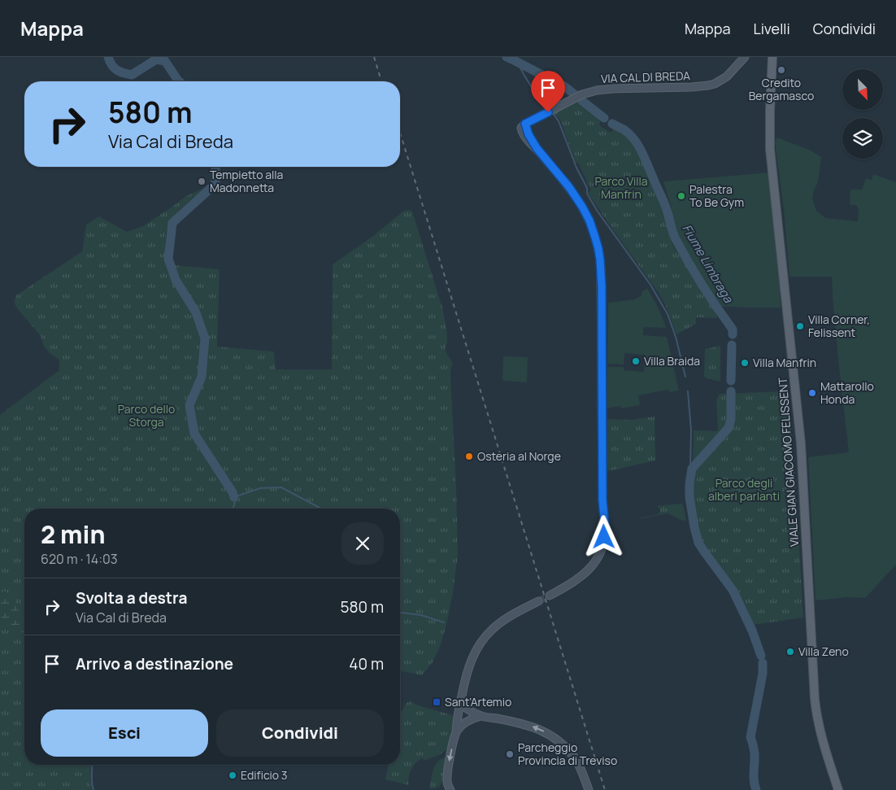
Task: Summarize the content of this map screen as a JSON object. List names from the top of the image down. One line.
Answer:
{"streets":{"main road":["VIALE GIAN GIACOMO FELISSENT"],"street":["VIA CAL DI BREDA"]},"water":["Fiume Limbraga"],"parks":["Parco Villa Manfrin","Parco dello Storga","Parco degli alberi parlanti"],"places":{"other":["Credito Bergamasco","Tempietto alla Madonnetta","Palestra To Be Gym","Villa Corner, Felissent","Villa Braida","Villa Manfrin","Mattarollo Honda","Osteria al Norge","Villa Zeno","Parcheggio Provincia di Treviso","Edificio 3"],"transit":["Sant'Artemio"]},"north":"bottom right","page":{"header":"Mappa","nav":["Mappa","Livelli","Condividi"],"turn":["580 m","Via Cal di Breda"],"heading":["2 min","620 m · 14:03"],"list":[{"name":"Svolta a destra","note":"Via Cal di Breda","value":"580 m"},{"name":"Arrivo a destinazione","value":"40 m"}],"buttons":["Esci","Condividi"]}}
